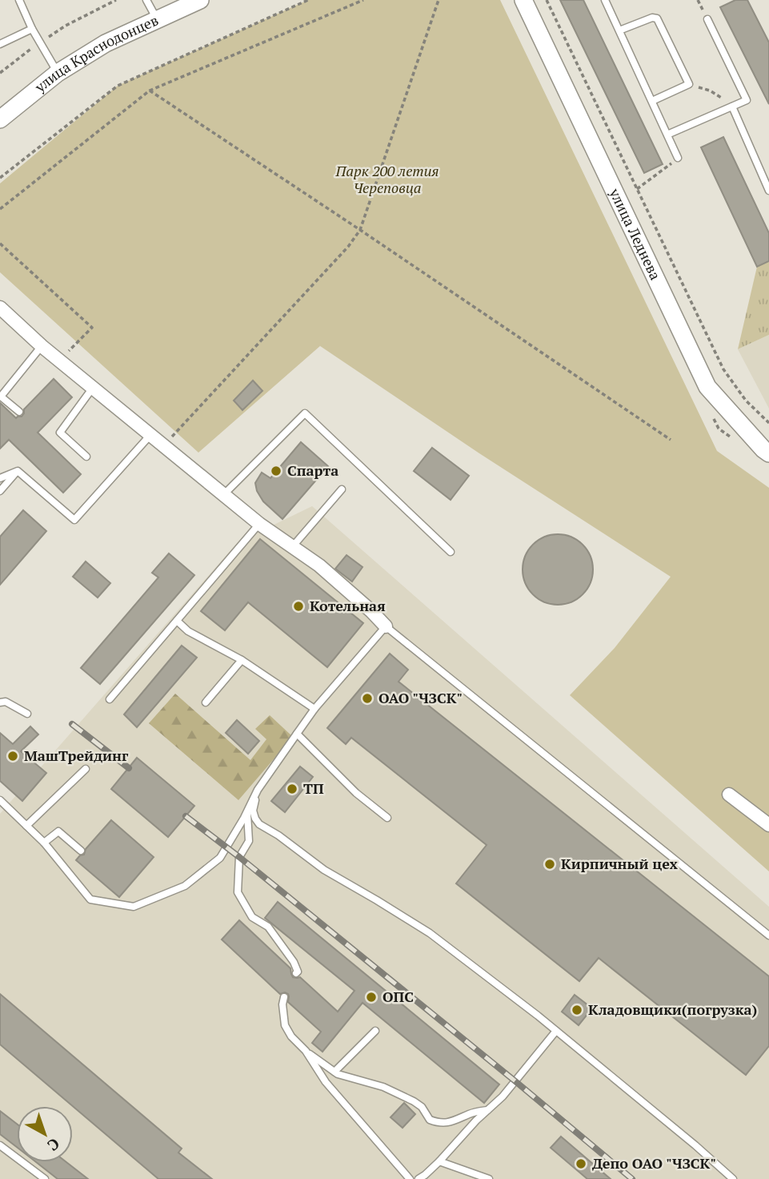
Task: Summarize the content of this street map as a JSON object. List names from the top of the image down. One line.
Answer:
{"streets":{"street":["улица Краснодонцев","улица Леднева"]},"parks":["Парк 200 летия Череповца"],"places":["Спарта","Котельная","ОАО \"ЧЗСК\"","МашТрейдинг","ТП","Кирпичный цех","ОПС","Кладовщики(погрузка)","Депо ОАО \"ЧЗСК\""],"north":"bottom right"}
